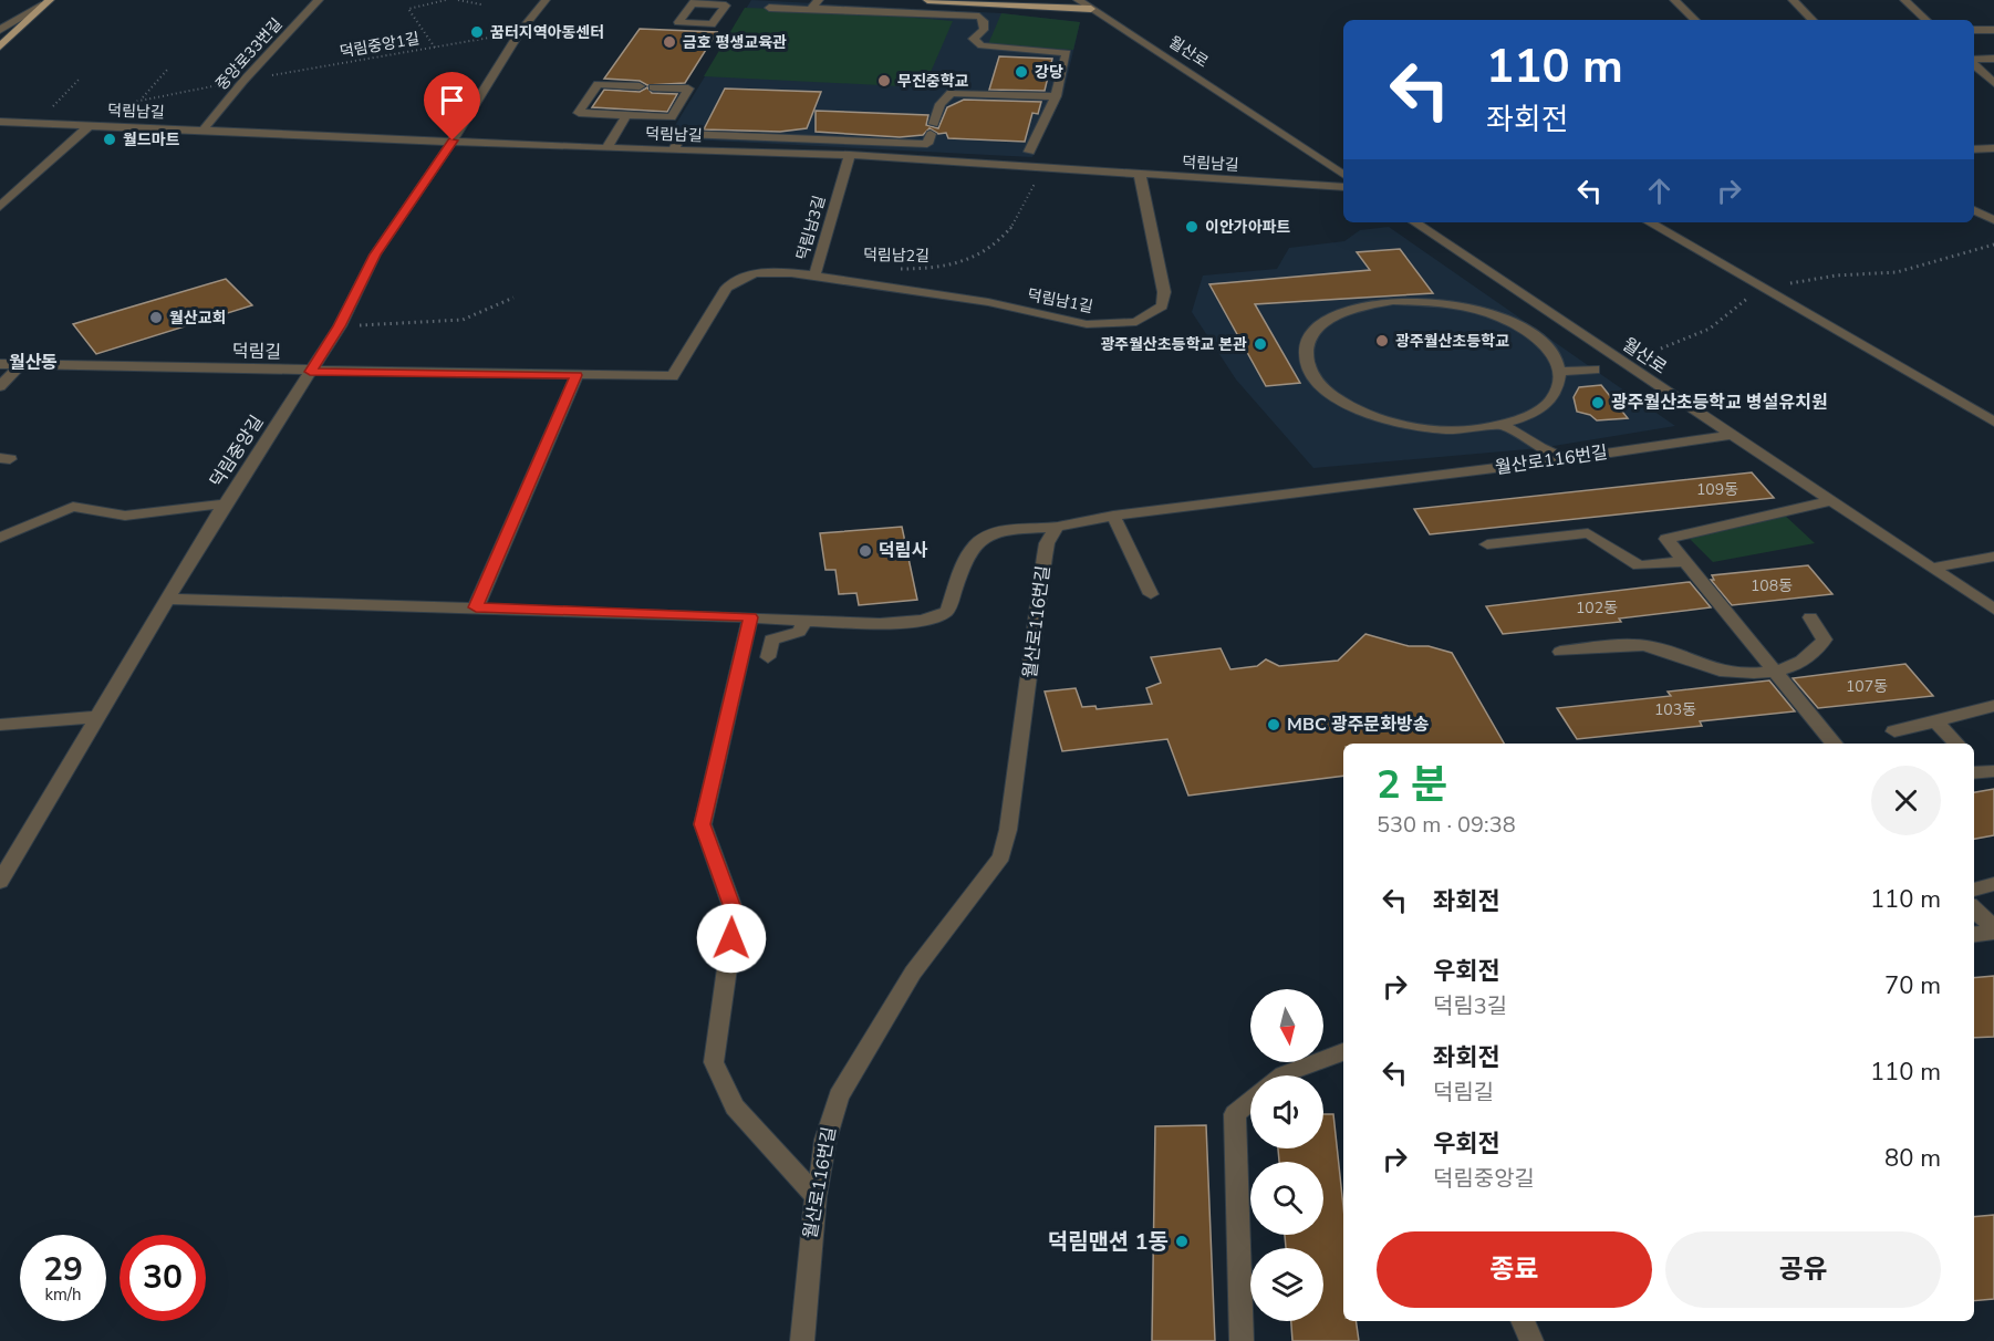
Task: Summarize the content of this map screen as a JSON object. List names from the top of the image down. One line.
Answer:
{"streets":{"street":["월산로","중앙로33번길","덕림남길","덕림남3길","덕림남1길","덕림길","덕림중앙길","월산로116번길"],"path":["덕림중앙1길","덕림남2길"]},"crossings":[["덕림중앙1길","중앙로33번길"],["덕림중앙1길","덕림중앙길"],["월산로","월산로116번길"],["중앙로33번길","덕림남길"],["덕림남길","덕림남3길"],["덕림남길","덕림남2길"],["덕림남길","덕림남1길"],["덕림남길","덕림중앙길"],["덕림남3길","덕림남1길"],["덕림남3길","덕림길"],["덕림길","덕림중앙길"]],"districts":["월산동"],"places":["꿈터지역아동센터","금호 평생교육관","강당","무진중학교","월드마트","이안가아파트","월산교회","광주월산초등학교","광주월산초등학교 본관","광주월산초등학교 병설유치원","덕림사","MBC 광주문화방송","덕림맨션 1동"],"house_numbers":["109동","108동","102동","107동","103동"],"north":"bottom","page":{"turn":["110 m","좌회전"],"heading":["2 분","530 m · 09:38"],"list":[{"name":"좌회전","value":"110 m"},{"name":"우회전","note":"덕림3길","value":"70 m"},{"name":"좌회전","note":"덕림길","value":"110 m"},{"name":"우회전","note":"덕림중앙길","value":"80 m"}],"buttons":["종료","공유"],"speed":"29 km/h","limit":"30"}}
